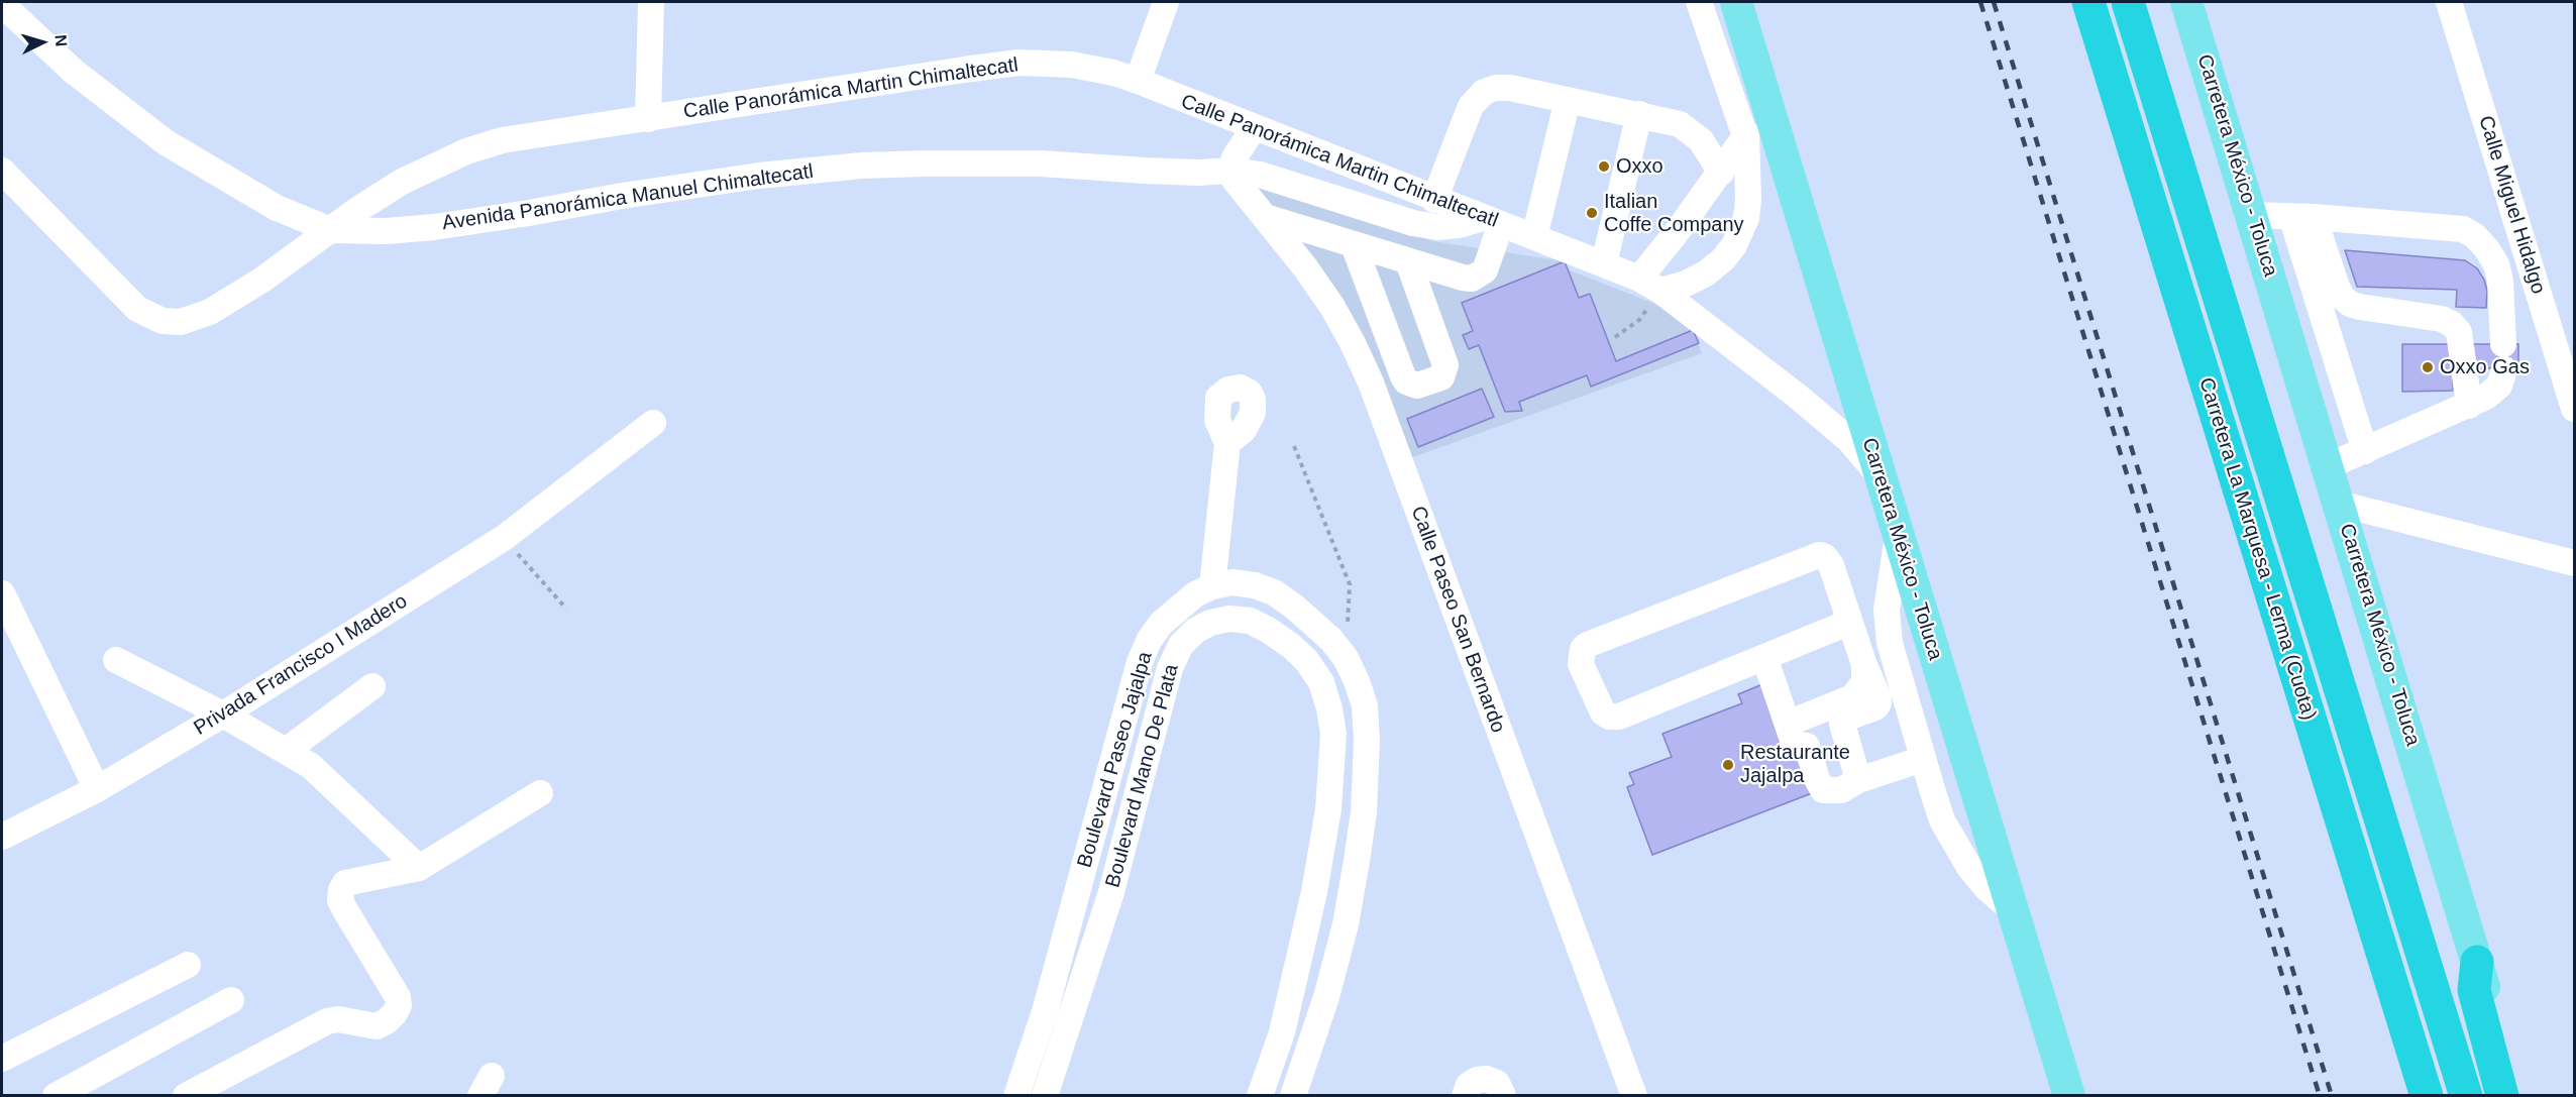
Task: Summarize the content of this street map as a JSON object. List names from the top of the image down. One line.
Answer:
{"streets":{"highway":["Carretera La Marquesa - Lerma (Cuota)"],"main road":["Carretera México - Toluca"],"street":["Calle Panorámica Martin Chimaltecatl","Avenida Panorámica Manuel Chimaltecatl","Calle Miguel Hidalgo","Calle Paseo San Bernardo","Privada Francisco I Madero","Boulevard Paseo Jajalpa","Boulevard Mano De Plata"]},"crossings":[["Calle Panorámica Martin Chimaltecatl","Carretera México - Toluca"],["Calle Panorámica Martin Chimaltecatl","Avenida Panorámica Manuel Chimaltecatl"],["Avenida Panorámica Manuel Chimaltecatl","Calle Paseo San Bernardo"]],"places":["Oxxo","Italian Coffe Company","Oxxo Gas","Restaurante Jajalpa"],"north":"right"}
